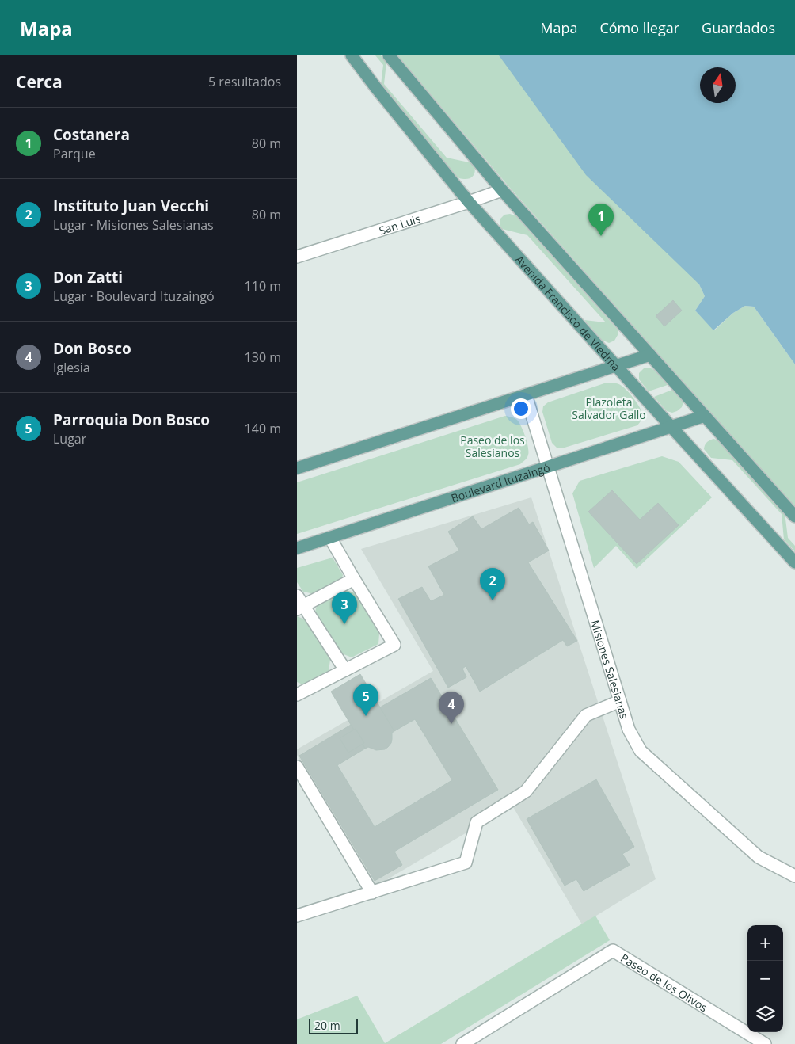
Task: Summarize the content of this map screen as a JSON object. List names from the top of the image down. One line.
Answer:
{"streets":{"main road":["Avenida Francisco de Viedma","Boulevard Ituzaingó"],"street":["San Luis","Misiones Salesianas","Paseo de los Olivos"]},"crossings":[["San Luis","Avenida Francisco de Viedma"],["Avenida Francisco de Viedma","Boulevard Ituzaingó"],["Boulevard Ituzaingó","Misiones Salesianas"]],"parks":["Plazoleta Salvador Gallo","Paseo de los Salesianos"],"scale_bar":"20 m","north":"top","page":{"header":"Mapa","nav":["Mapa","Cómo llegar","Guardados"],"heading":["Cerca","5 resultados"],"list":[{"mark":"1","name":"Costanera","note":"Parque","value":"80 m"},{"mark":"2","name":"Instituto Juan Vecchi","note":"Lugar · Misiones Salesianas","value":"80 m"},{"mark":"3","name":"Don Zatti","note":"Lugar · Boulevard Ituzaingó","value":"110 m"},{"mark":"4","name":"Don Bosco","note":"Iglesia","value":"130 m"},{"mark":"5","name":"Parroquia Don Bosco","note":"Lugar","value":"140 m"}],"pins":["1","2","3","5","4"],"map_buttons":["+","−"],"scale":"20 m"}}
